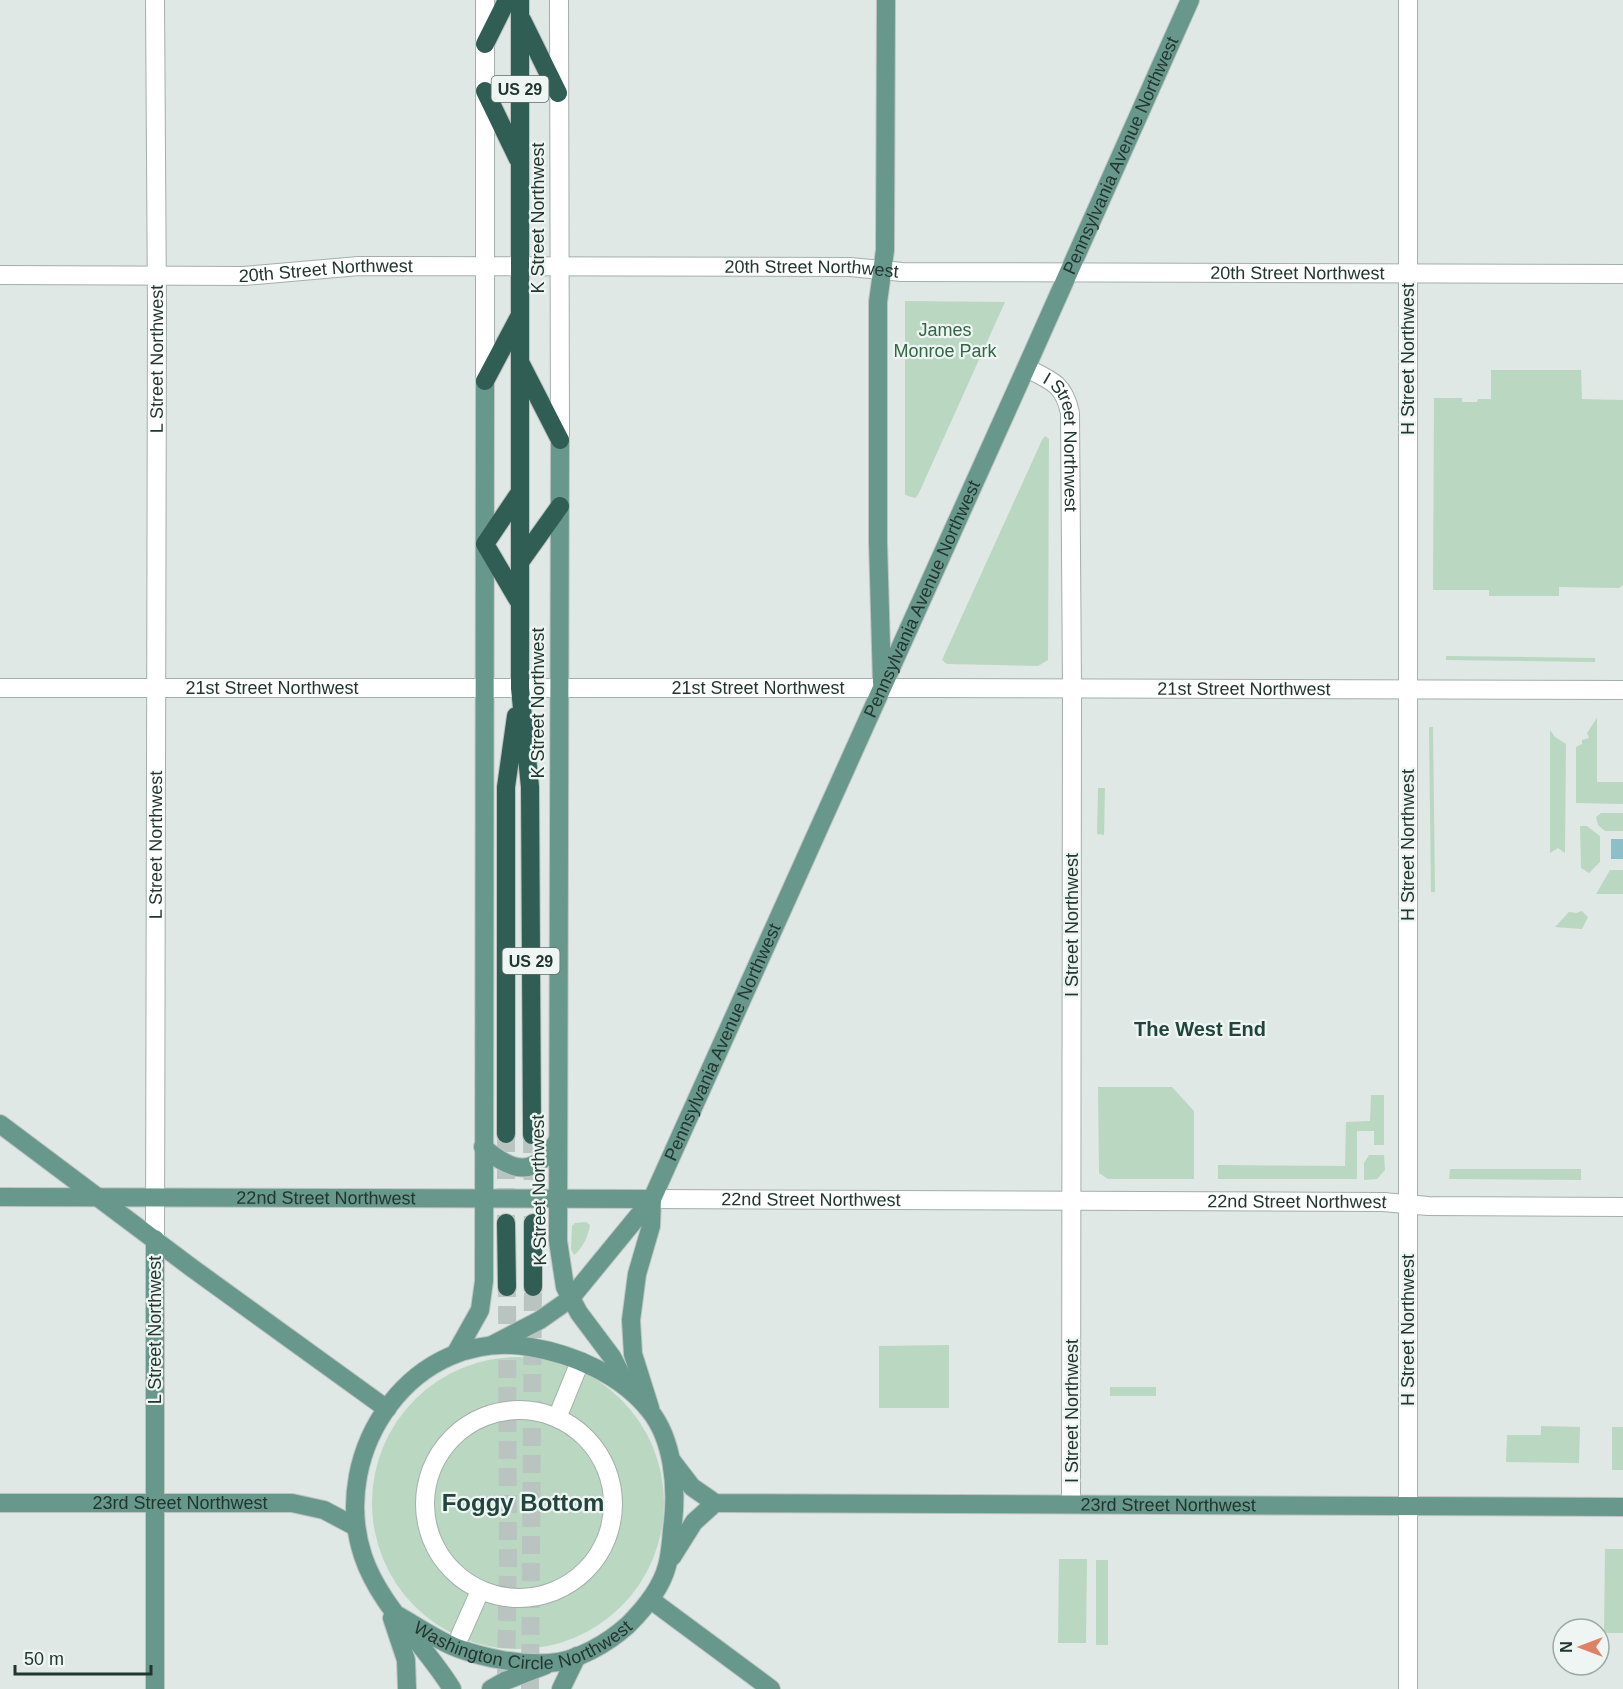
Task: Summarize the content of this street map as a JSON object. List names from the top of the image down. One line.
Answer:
{"streets":{"highway":["US 29","K Street Northwest"],"main road":["Pennsylvania Avenue Northwest","L Street Northwest","22nd Street Northwest","23rd Street Northwest","Washington Circle Northwest"],"street":["20th Street Northwest","H Street Northwest","I Street Northwest","21st Street Northwest"]},"crossings":[["Pennsylvania Avenue Northwest","K Street Northwest"],["Pennsylvania Avenue Northwest","20th Street Northwest"],["Pennsylvania Avenue Northwest","I Street Northwest"],["Pennsylvania Avenue Northwest","21st Street Northwest"],["Pennsylvania Avenue Northwest","22nd Street Northwest"],["Pennsylvania Avenue Northwest","Washington Circle Northwest"],["K Street Northwest","20th Street Northwest"],["K Street Northwest","21st Street Northwest"],["K Street Northwest","22nd Street Northwest"],["K Street Northwest","Washington Circle Northwest"],["20th Street Northwest","L Street Northwest"],["20th Street Northwest","H Street Northwest"],["L Street Northwest","21st Street Northwest"],["L Street Northwest","22nd Street Northwest"],["L Street Northwest","23rd Street Northwest"],["H Street Northwest","21st Street Northwest"],["H Street Northwest","22nd Street Northwest"],["H Street Northwest","23rd Street Northwest"],["I Street Northwest","21st Street Northwest"],["I Street Northwest","22nd Street Northwest"],["I Street Northwest","23rd Street Northwest"],["23rd Street Northwest","Washington Circle Northwest"]],"districts":["The West End","Foggy Bottom"],"parks":["James Monroe Park"],"scale_bar":"50 m","north":"left"}
